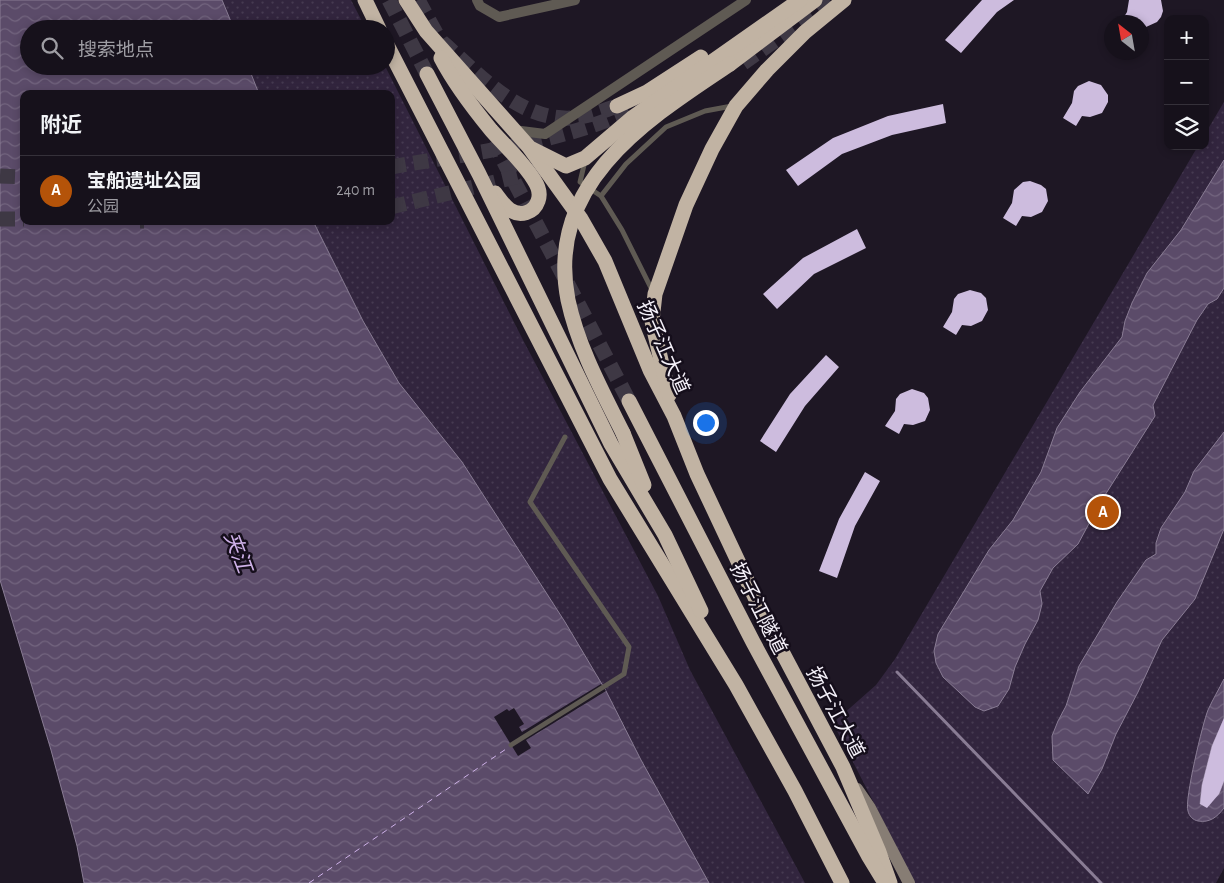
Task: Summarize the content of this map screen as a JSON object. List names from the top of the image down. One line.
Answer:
{"streets":{"highway":["扬子江大道","扬子江隧道"]},"water":["夹江"],"north":"top left","page":{"map_buttons":["+","−"],"search":"搜索地点","heading":"附近","list":[{"mark":"A","name":"宝船遗址公园","note":"公园","value":"240 m"}],"pins":"A"}}
